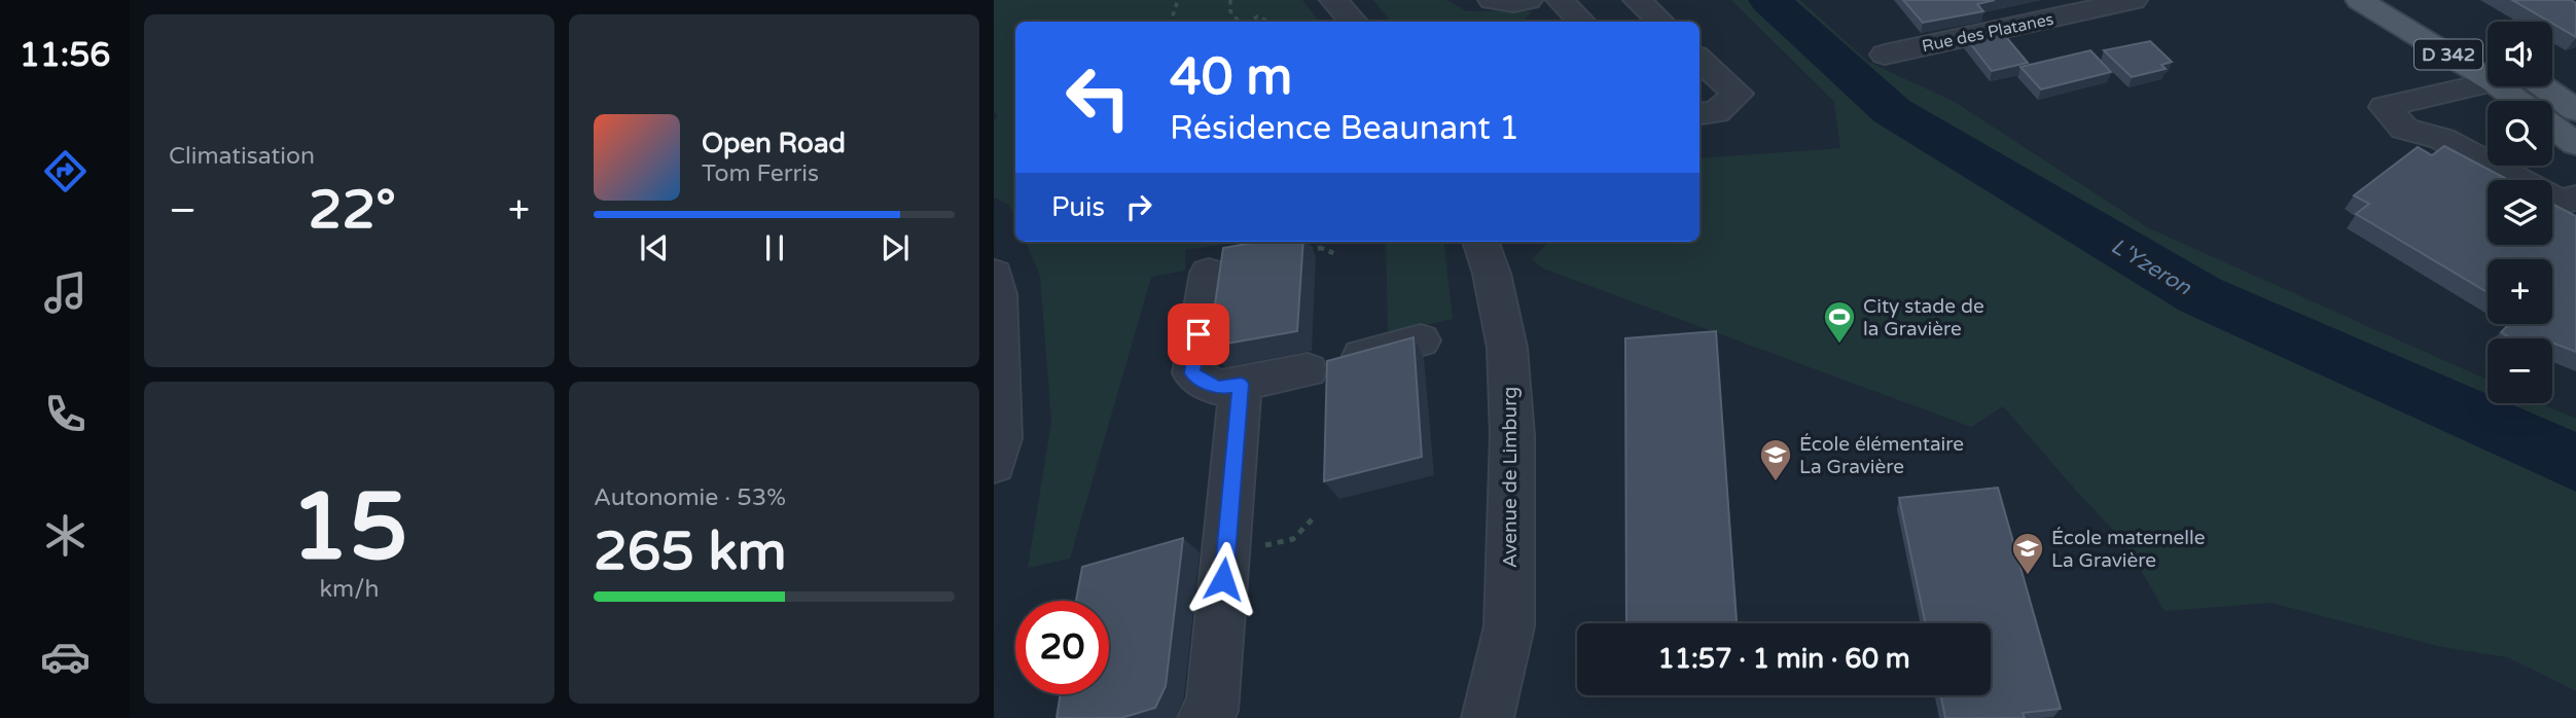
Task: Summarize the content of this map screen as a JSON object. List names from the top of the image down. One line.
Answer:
{"streets":{"main road":["D 342"],"street":["Rue des Platanes","Avenue de Limburg"]},"water":["L'Yzeron"],"places":{"sports":["City stade de la Gravière"],"school or university":["École élémentaire La Gravière","École maternelle La Gravière"]},"page":{"tabs":"11:56","tile":["Climatisation",["15","km/h"],["Autonomie · 53%","265 km"]],"map_buttons":["+","−"],"turn":["40 m","Résidence Beaunant 1"],"song":["Open Road","Tom Ferris"],"then":"Puis","heat":["−","22°","+"],"limit":"20","trip":"11:57 · 1 min · 60 m"}}
